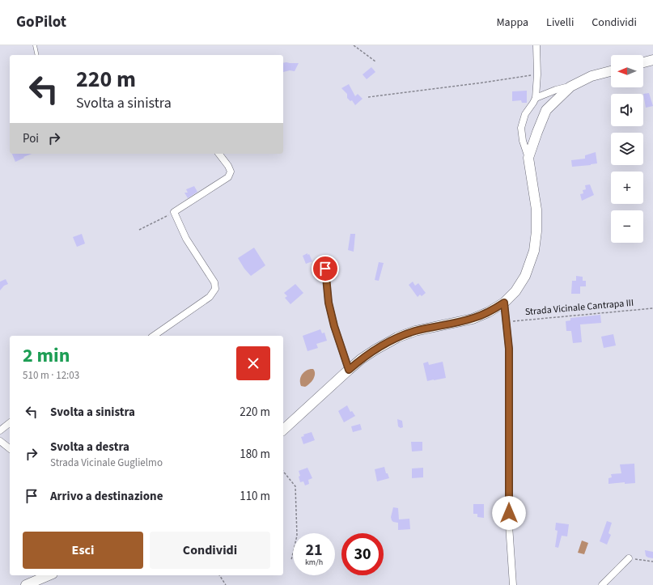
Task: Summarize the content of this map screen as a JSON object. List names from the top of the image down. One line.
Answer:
{"streets":{"path":["Strada Vicinale Cantrapa III"]},"north":"left","page":{"header":"GoPilot","nav":["Mappa","Livelli","Condividi"],"map_buttons":["+","−"],"turn":["220 m","Svolta a sinistra"],"then":"Poi","heading":["2 min","510 m · 12:03"],"list":[{"name":"Svolta a sinistra","value":"220 m"},{"name":"Svolta a destra","note":"Strada Vicinale Guglielmo","value":"180 m"},{"name":"Arrivo a destinazione","value":"110 m"}],"buttons":["Esci","Condividi"],"speed":"21 km/h","limit":"30"}}
